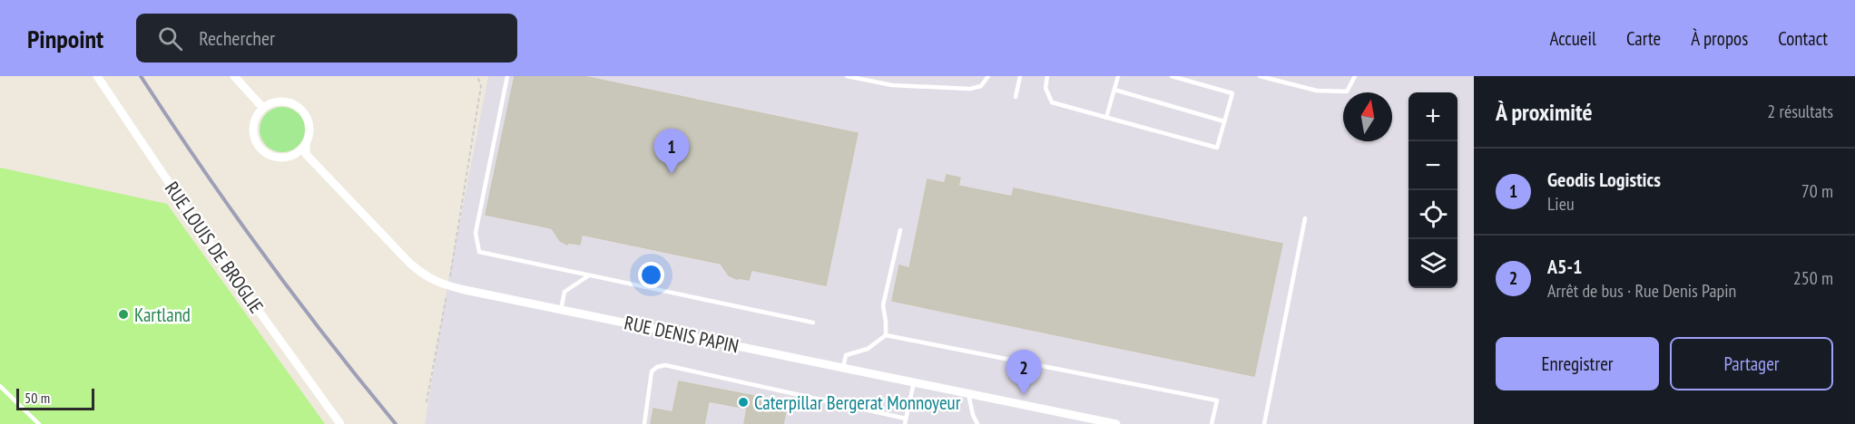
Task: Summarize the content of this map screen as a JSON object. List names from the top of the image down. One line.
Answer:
{"streets":{"street":["RUE LOUIS DE BROGLIE","RUE DENIS PAPIN"]},"places":["Kartland","Caterpillar Bergerat Monnoyeur"],"scale_bar":"50 m","north":"top","page":{"header":"Pinpoint","search":"Rechercher","nav":["Accueil","Carte","À propos","Contact"],"heading":["À proximité","2 résultats"],"map_buttons":["+","−"],"pins":["1","2"],"list":[{"mark":"1","name":"Geodis Logistics","note":"Lieu","value":"70 m"},{"mark":"2","name":"A5-1","note":"Arrêt de bus · Rue Denis Papin","value":"250 m"}],"buttons":["Enregistrer","Partager"],"scale":"50 m"}}
